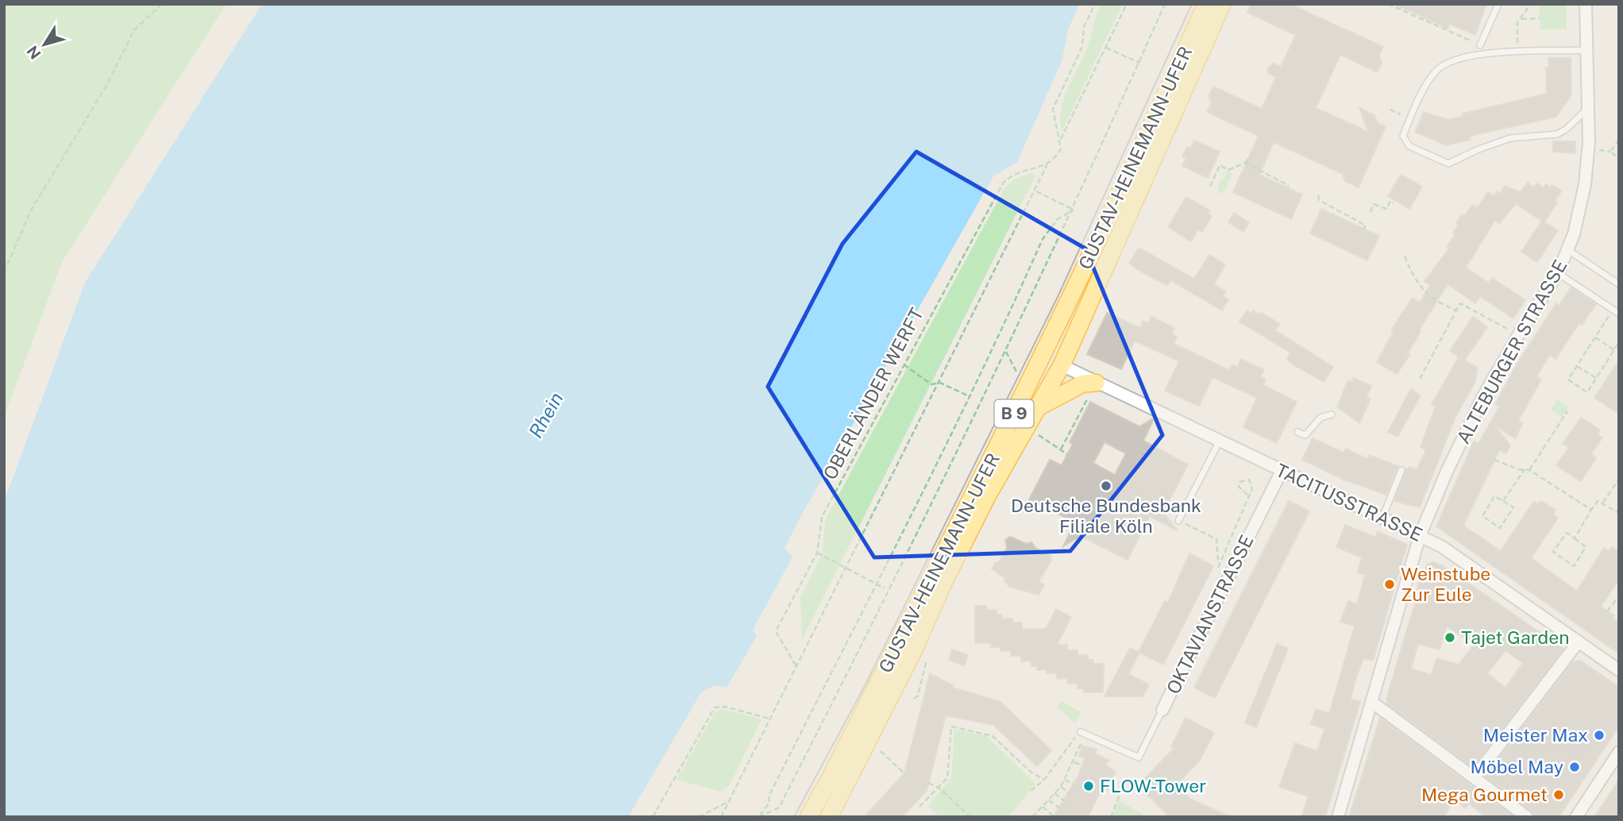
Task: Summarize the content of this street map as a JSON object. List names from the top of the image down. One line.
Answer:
{"streets":{"main road":["GUSTAV-HEINEMANN-UFER","B 9"],"street":["ALTEBURGER STRASSE","TACITUSSTRASSE","OKTAVIANSTRASSE"],"path":["OBERLÄNDER WERFT"]},"crossings":[["GUSTAV-HEINEMANN-UFER","TACITUSSTRASSE"],["ALTEBURGER STRASSE","TACITUSSTRASSE"],["TACITUSSTRASSE","OKTAVIANSTRASSE"]],"water":["Rhein"],"places":["Deutsche Bundesbank Filiale Köln","Weinstube Zur Eule","Tajet Garden","Meister Max","Möbel May","FLOW-Tower","Mega Gourmet"],"north":"bottom left"}
